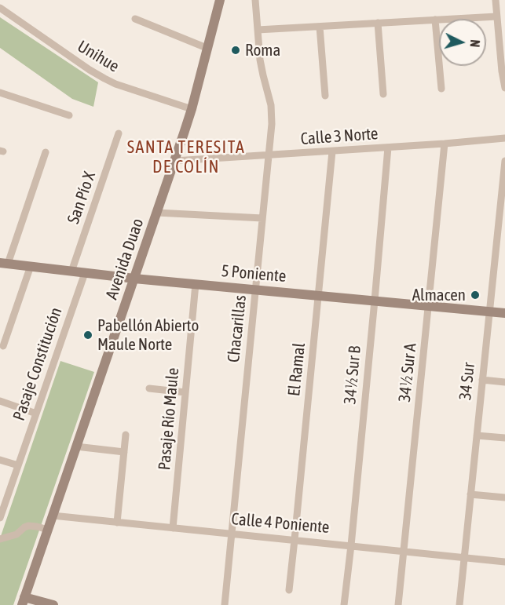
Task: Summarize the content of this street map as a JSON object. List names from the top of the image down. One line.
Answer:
{"streets":{"street":["Unihue","Calle 3 Norte","San Pío X","Avenida Duao","5 Poniente","Chacarillas","Pasaje Constitución","El Ramal","34½ Sur A","34½ Sur B","34 Sur","Pasaje Río Maule","Calle 4 Poniente"]},"crossings":[["Unihue","Avenida Duao"],["Calle 3 Norte","Avenida Duao"],["Calle 3 Norte","Chacarillas"],["Calle 3 Norte","El Ramal"],["Calle 3 Norte","34½ Sur A"],["Calle 3 Norte","34½ Sur B"],["San Pío X","5 Poniente"],["Avenida Duao","5 Poniente"],["Avenida Duao","Calle 4 Poniente"],["5 Poniente","Chacarillas"],["5 Poniente","Pasaje Constitución"],["5 Poniente","El Ramal"],["5 Poniente","34½ Sur A"],["5 Poniente","34½ Sur B"],["5 Poniente","34 Sur"],["5 Poniente","Pasaje Río Maule"],["Chacarillas","Calle 4 Poniente"],["El Ramal","Calle 4 Poniente"],["34½ Sur A","Calle 4 Poniente"],["34½ Sur B","Calle 4 Poniente"],["34 Sur","Calle 4 Poniente"],["Pasaje Río Maule","Calle 4 Poniente"]],"districts":["SANTA TERESITA DE COLÍN"],"places":["Roma","Almacen","Pabellón Abierto Maule Norte"],"north":"right"}
